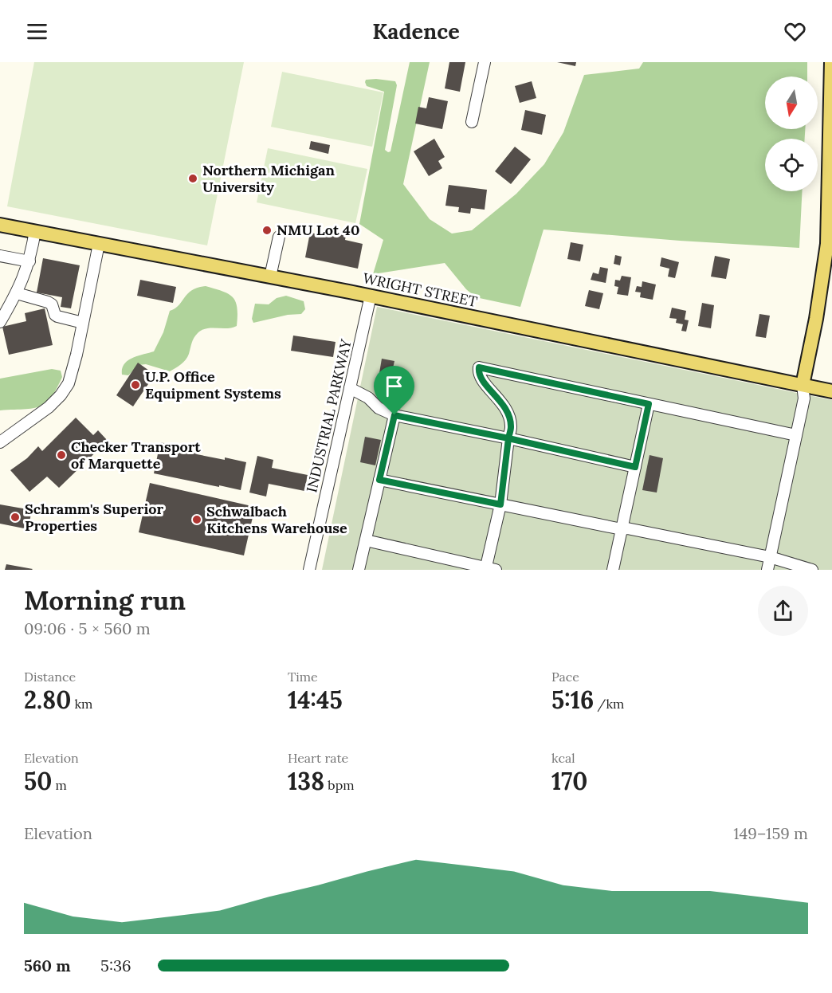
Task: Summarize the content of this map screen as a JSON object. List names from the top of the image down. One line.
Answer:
{"streets":{"main road":["WRIGHT STREET"],"street":["INDUSTRIAL PARKWAY"]},"crossings":[["WRIGHT STREET","INDUSTRIAL PARKWAY"]],"places":["Northern Michigan University","NMU Lot 40","U.P. Office Equipment Systems","Checker Transport of Marquette","Schramm's Superior Properties","Schwalbach Kitchens Warehouse"],"north":"bottom","page":{"header":"Kadence","heading":["Morning run","09:06 · 5 × 560 m"],"stats":[["Distance","2.80 km"],["Time","14:45"],["Pace","5:16 /km"],["Elevation","50 m"],["Heart rate","138 bpm"],["kcal","170"]],"chart":["Elevation","149–159 m"],"list":[{"name":"560 m","note":"5:36"}]}}
